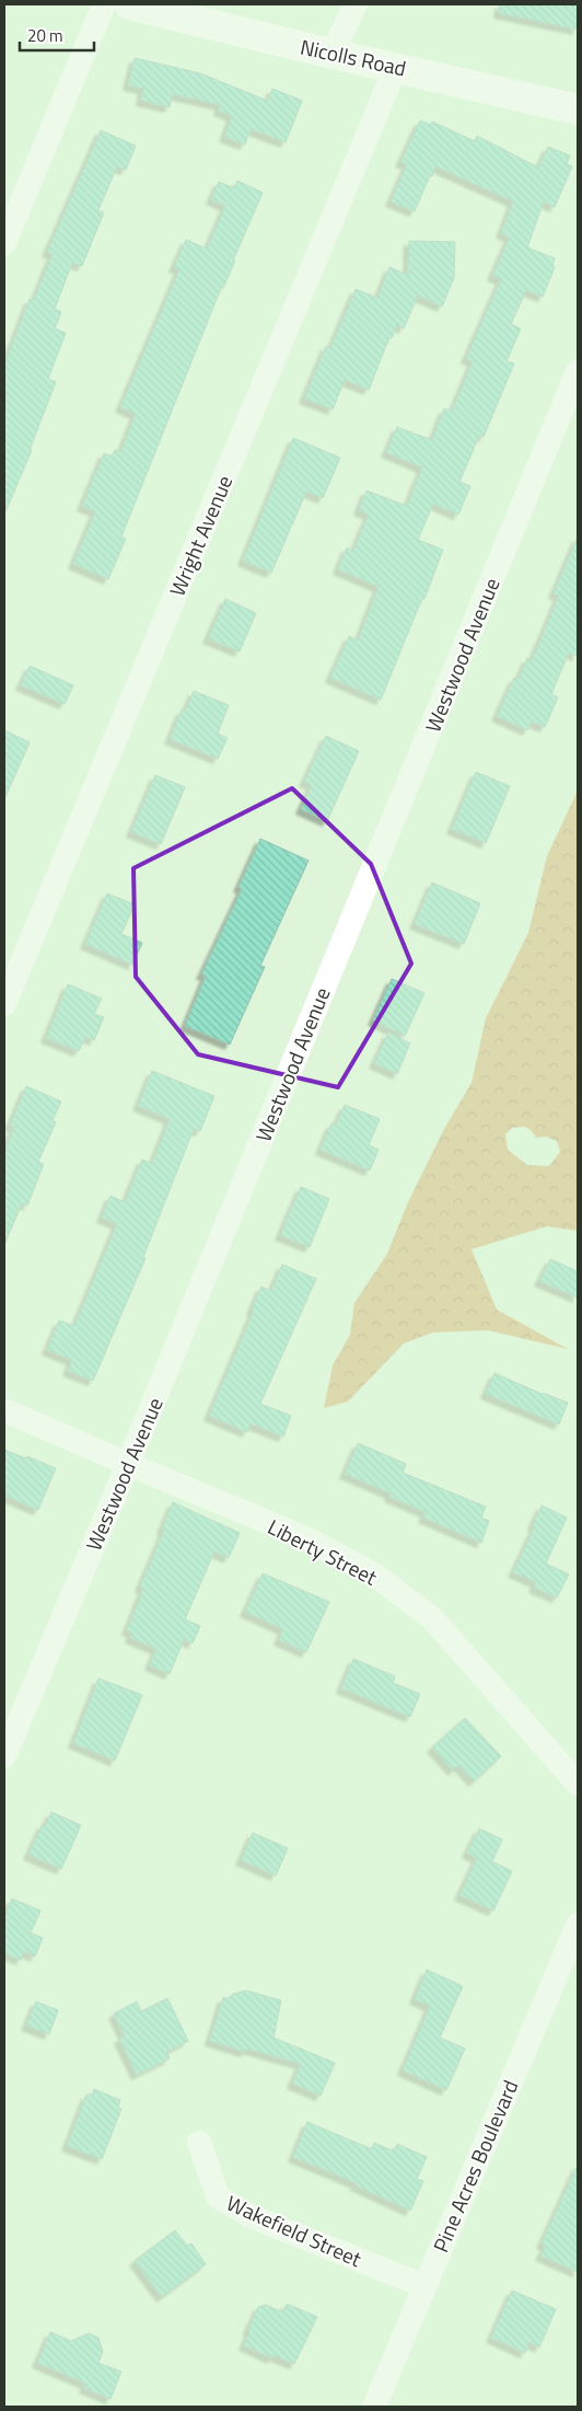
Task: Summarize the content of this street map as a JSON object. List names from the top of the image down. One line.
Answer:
{"streets":{"street":["Nicolls Road","Wright Avenue","Westwood Avenue","Liberty Street","Pine Acres Boulevard","Wakefield Street"]},"crossings":[["Nicolls Road","Wright Avenue"],["Westwood Avenue","Liberty Street"],["Pine Acres Boulevard","Wakefield Street"]],"scale_bar":"20 m"}
